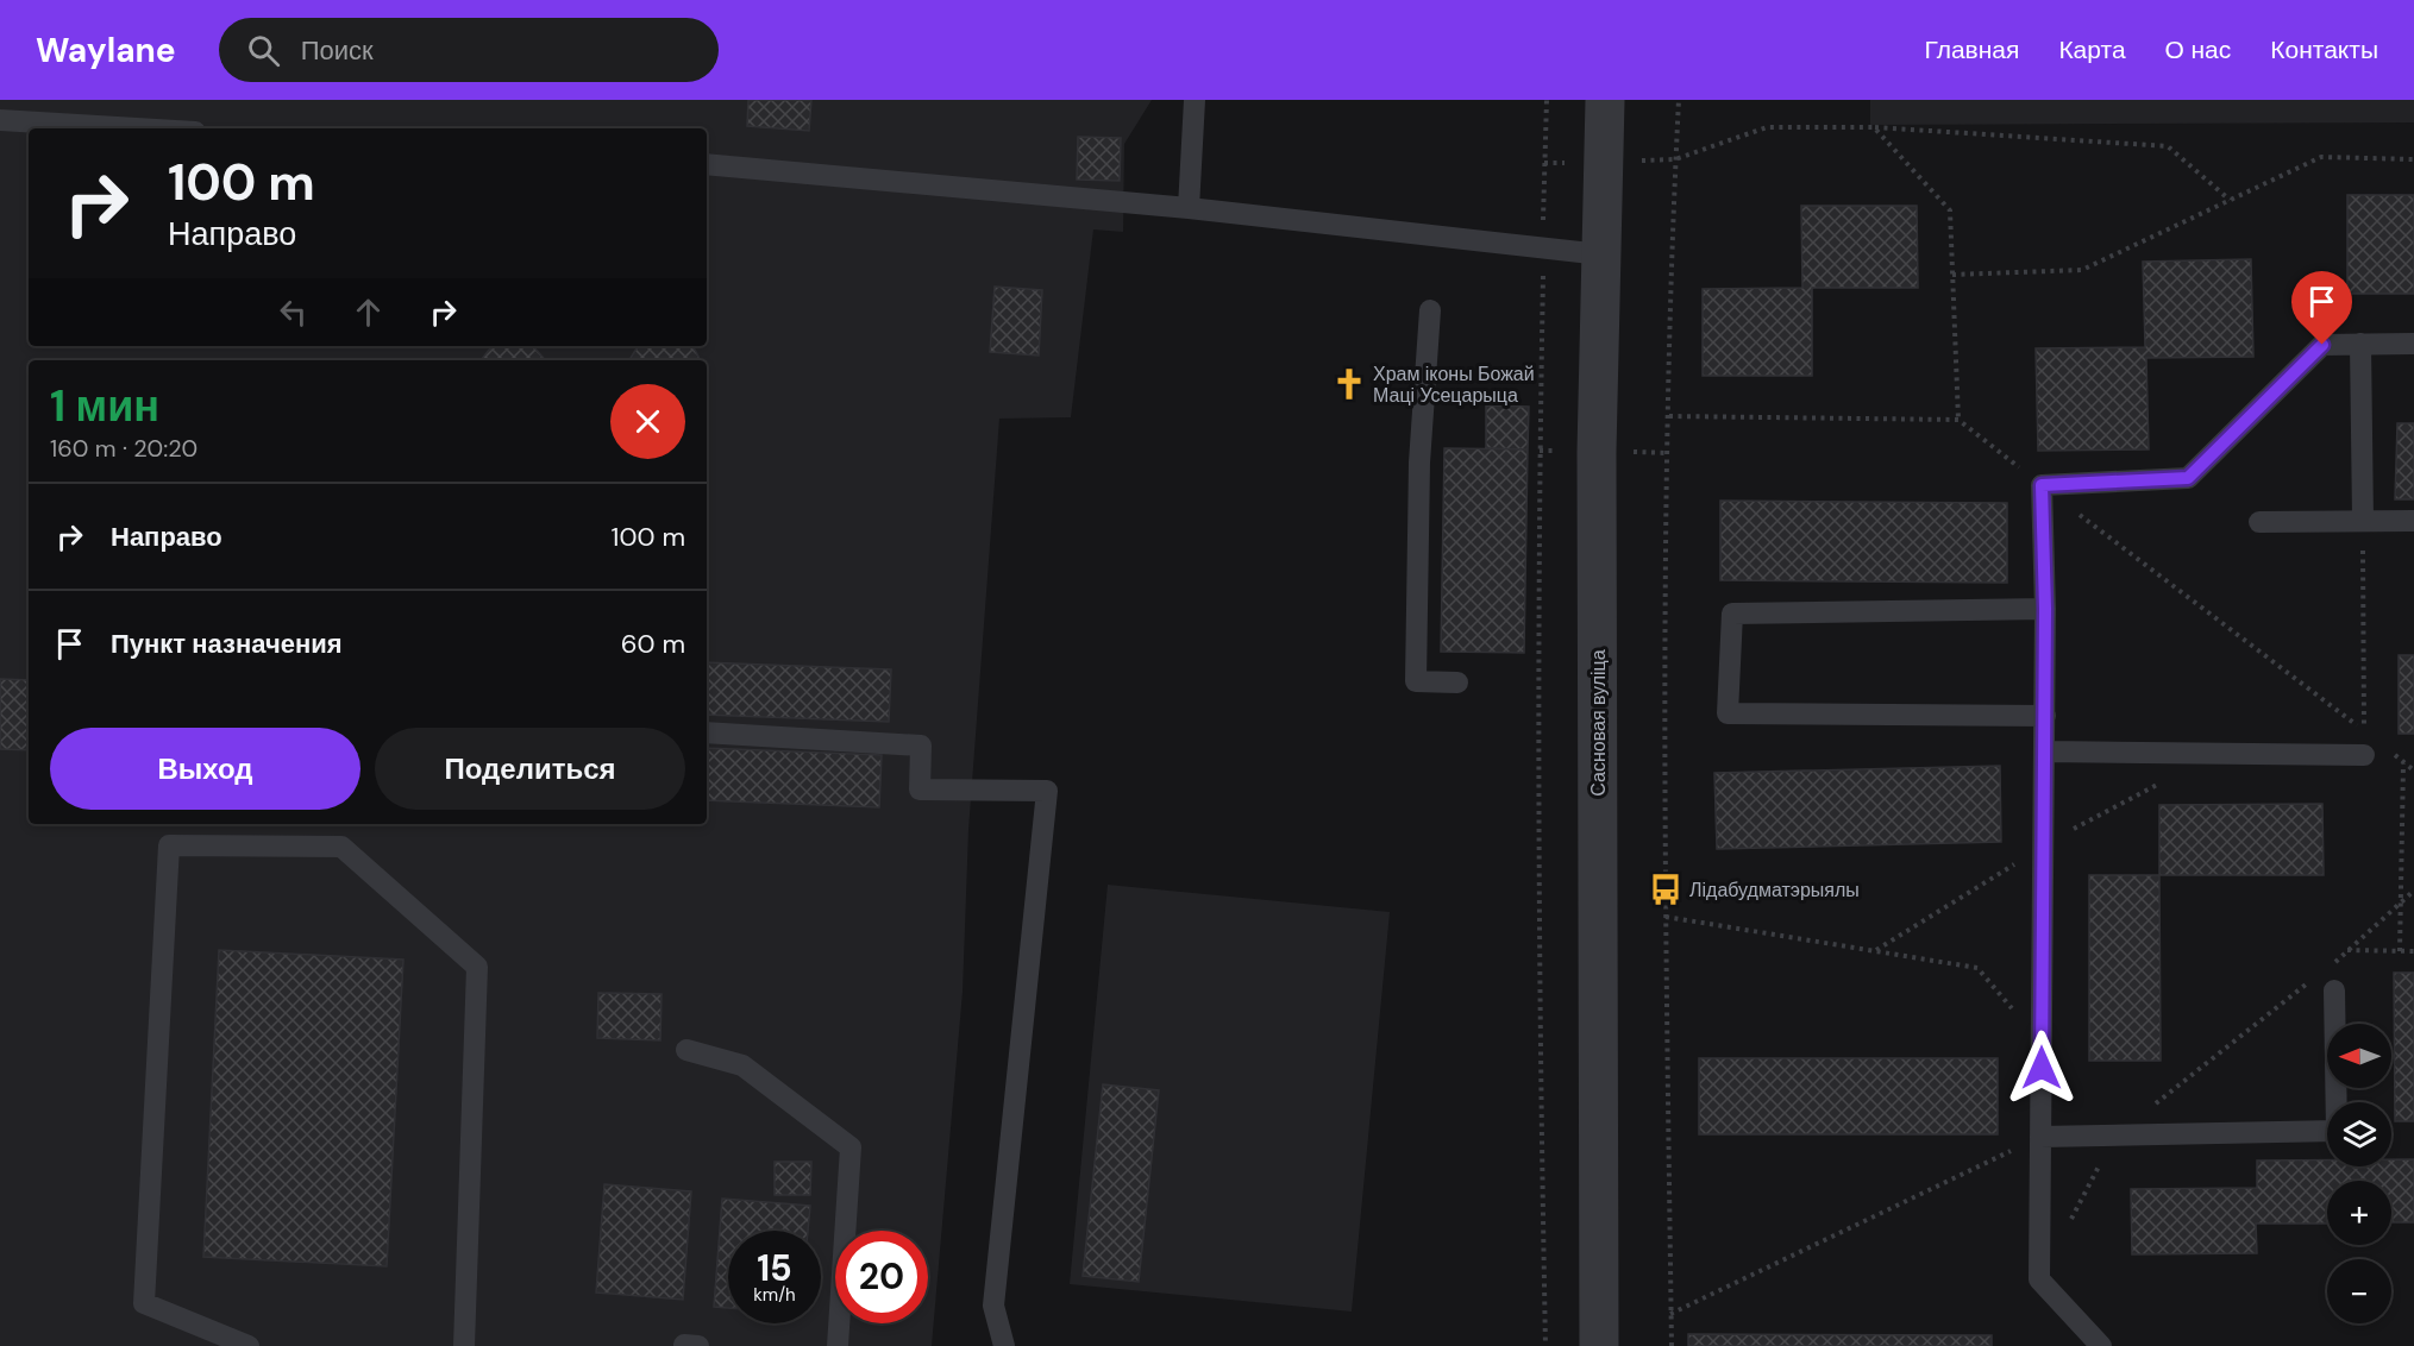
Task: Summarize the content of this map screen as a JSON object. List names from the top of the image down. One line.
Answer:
{"streets":{"street":["Сасновая вуліца"]},"places":{"church":["Храм іконы Божай Маці Усецарыца"],"bus stop":["Лідабудматэрыялы"]},"north":"left","page":{"header":"Waylane","search":"Поиск","nav":["Главная","Карта","О нас","Контакты"],"turn":["100 m","Направо"],"heading":["1 мин","160 m · 20:20"],"list":[{"name":"Направо","value":"100 m"},{"name":"Пункт назначения","value":"60 m"}],"buttons":["Выход","Поделиться"],"map_buttons":["+","−"],"speed":"15 km/h","limit":"20"}}
